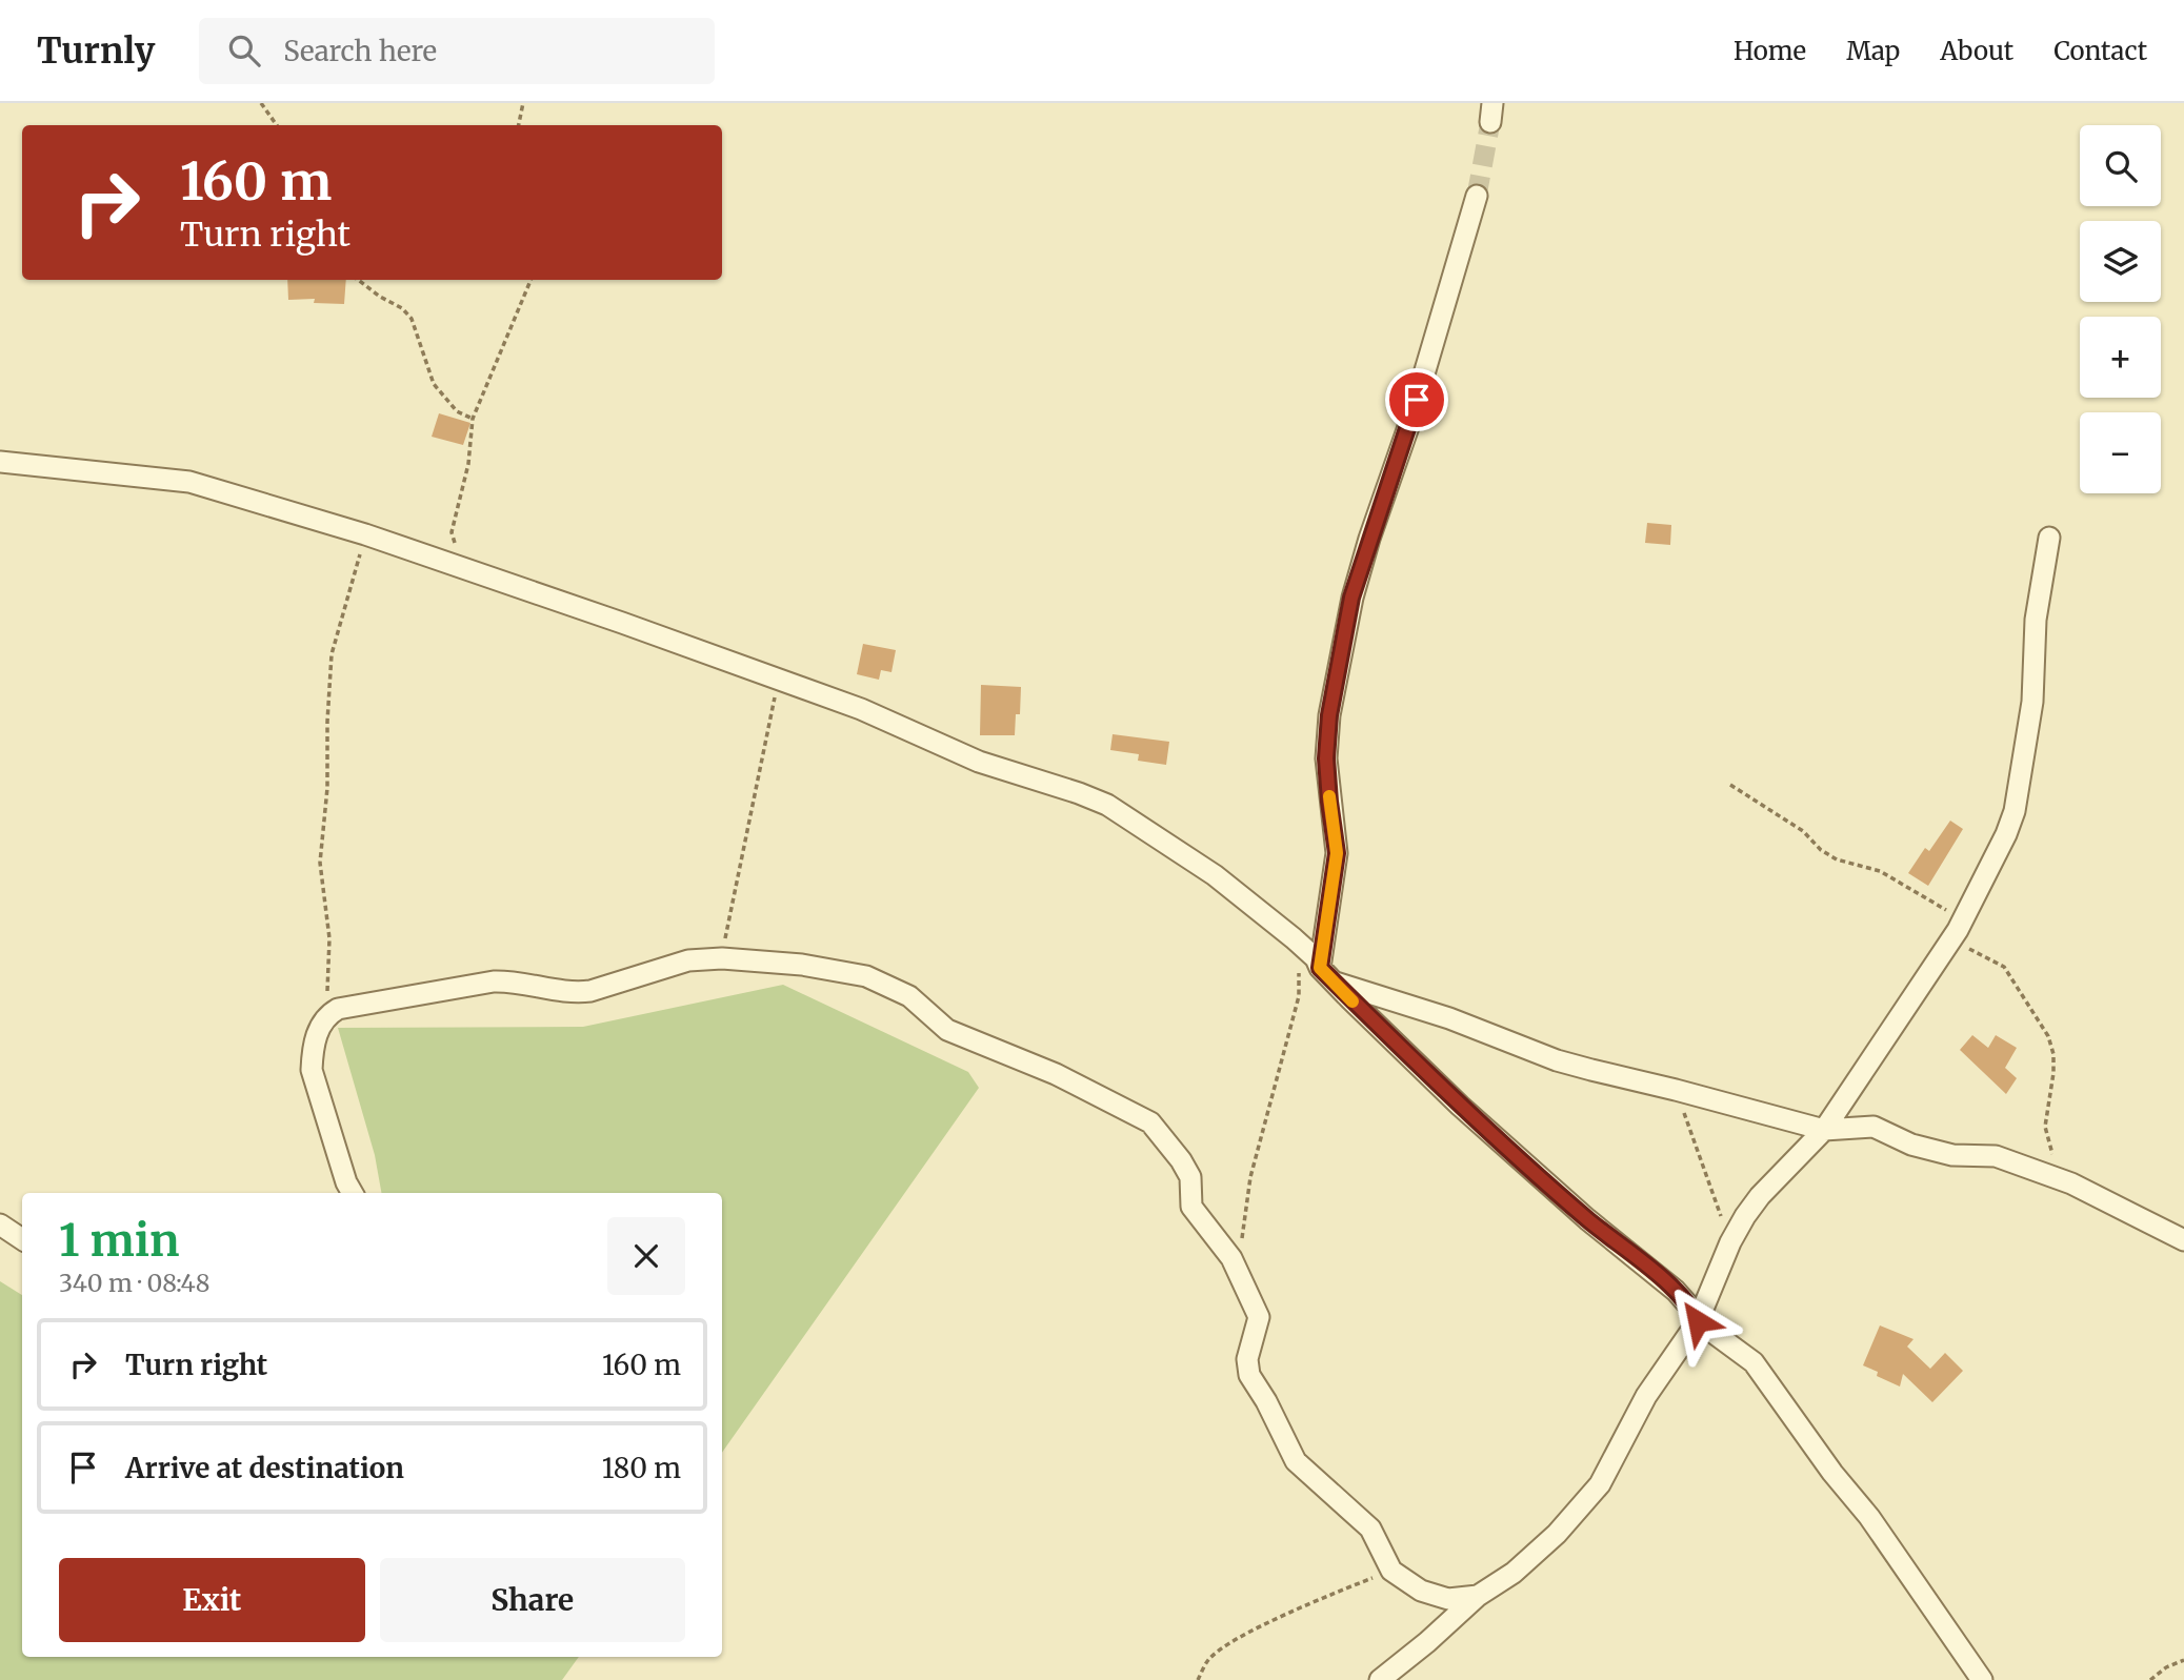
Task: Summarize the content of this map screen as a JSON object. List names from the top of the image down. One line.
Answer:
{"page":{"header":"Turnly","search":"Search here","nav":["Home","Map","About","Contact"],"map_buttons":["+","−"],"turn":["160 m","Turn right"],"heading":["1 min","340 m · 08:48"],"list":[{"name":"Turn right","value":"160 m"},{"name":"Arrive at destination","value":"180 m"}],"buttons":["Exit","Share"]}}
